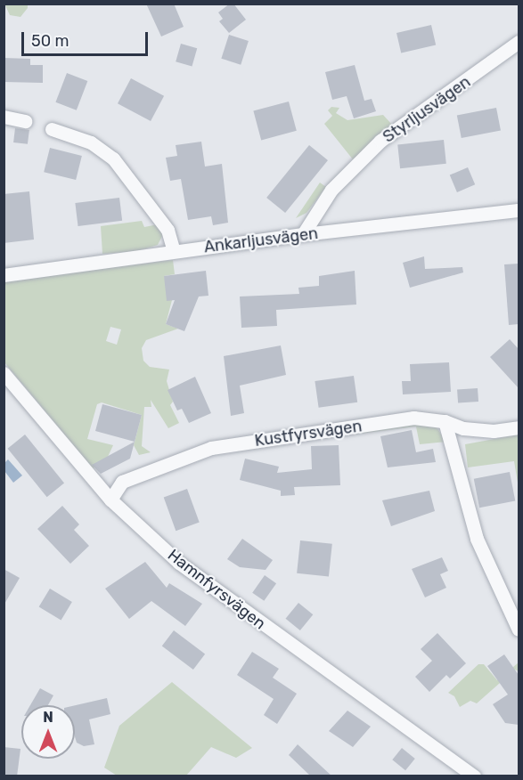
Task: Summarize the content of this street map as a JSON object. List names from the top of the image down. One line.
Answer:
{"streets":{"street":["Styrljusvägen","Ankarljusvägen","Kustfyrsvägen","Hamnfyrsvägen"]},"crossings":[["Styrljusvägen","Ankarljusvägen"],["Kustfyrsvägen","Hamnfyrsvägen"]],"scale_bar":"50 m","north":"top"}
